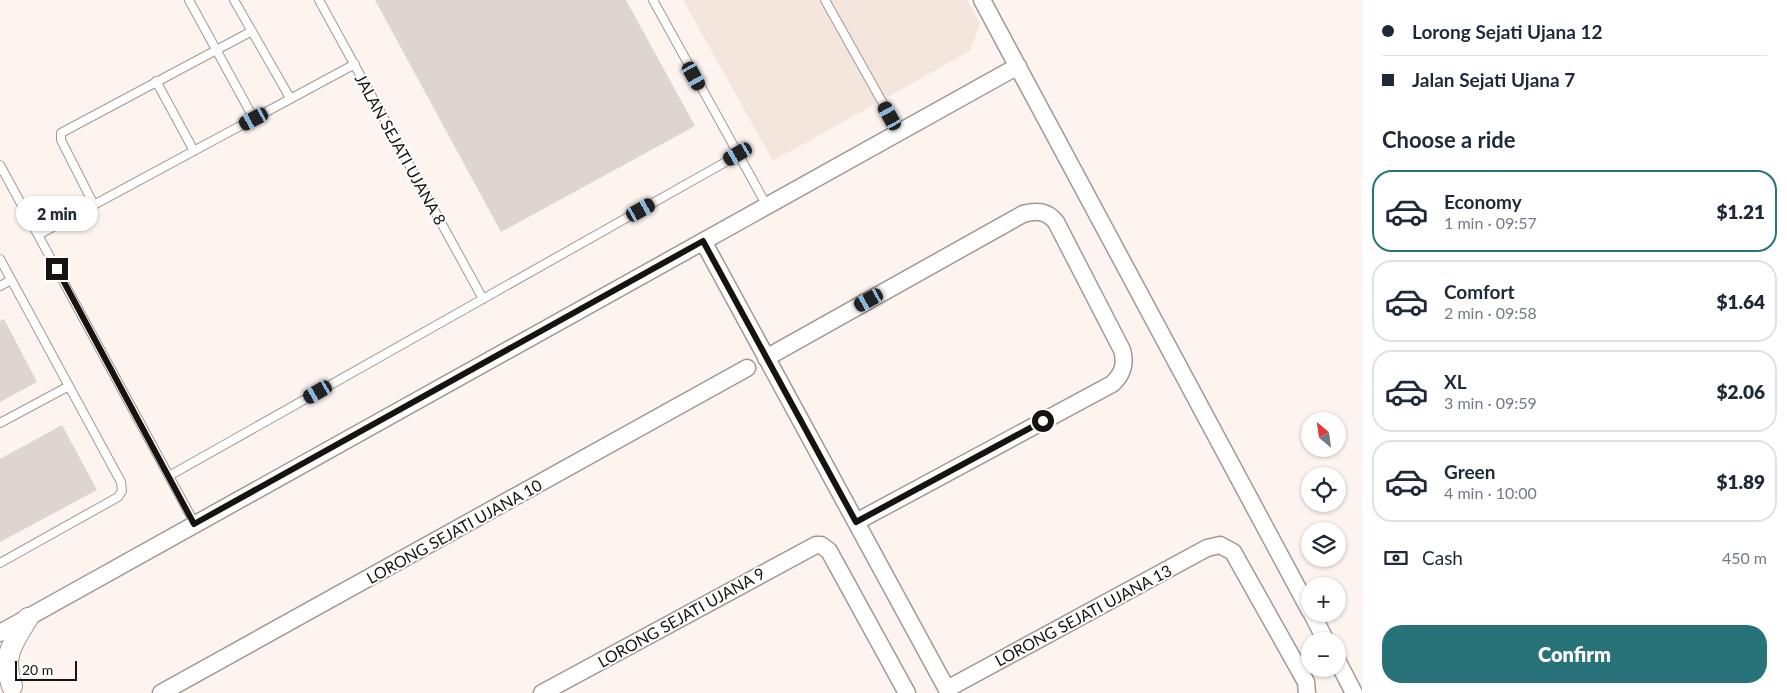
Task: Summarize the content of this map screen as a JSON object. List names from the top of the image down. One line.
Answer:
{"streets":{"street":["LORONG SEJATI UJANA 10","LORONG SEJATI UJANA 13","LORONG SEJATI UJANA 9"],"lane":["JALAN SEJATI UJANA 8"]},"scale_bar":"20 m","north":"top left","page":{"banner":["Lorong Sejati Ujana 12","Jalan Sejati Ujana 7"],"heading":"Choose a ride","list":[{"name":"Economy","note":"1 min · 09:57","value":"$1.21"},{"name":"Comfort","note":"2 min · 09:58","value":"$1.64"},{"name":"XL","note":"3 min · 09:59","value":"$2.06"},{"name":"Green","note":"4 min · 10:00","value":"$1.89"}],"bubble":"2 min","map_buttons":["+","−"],"pay":["Cash","450 m"],"buttons":"Confirm","scale":"20 m"}}
